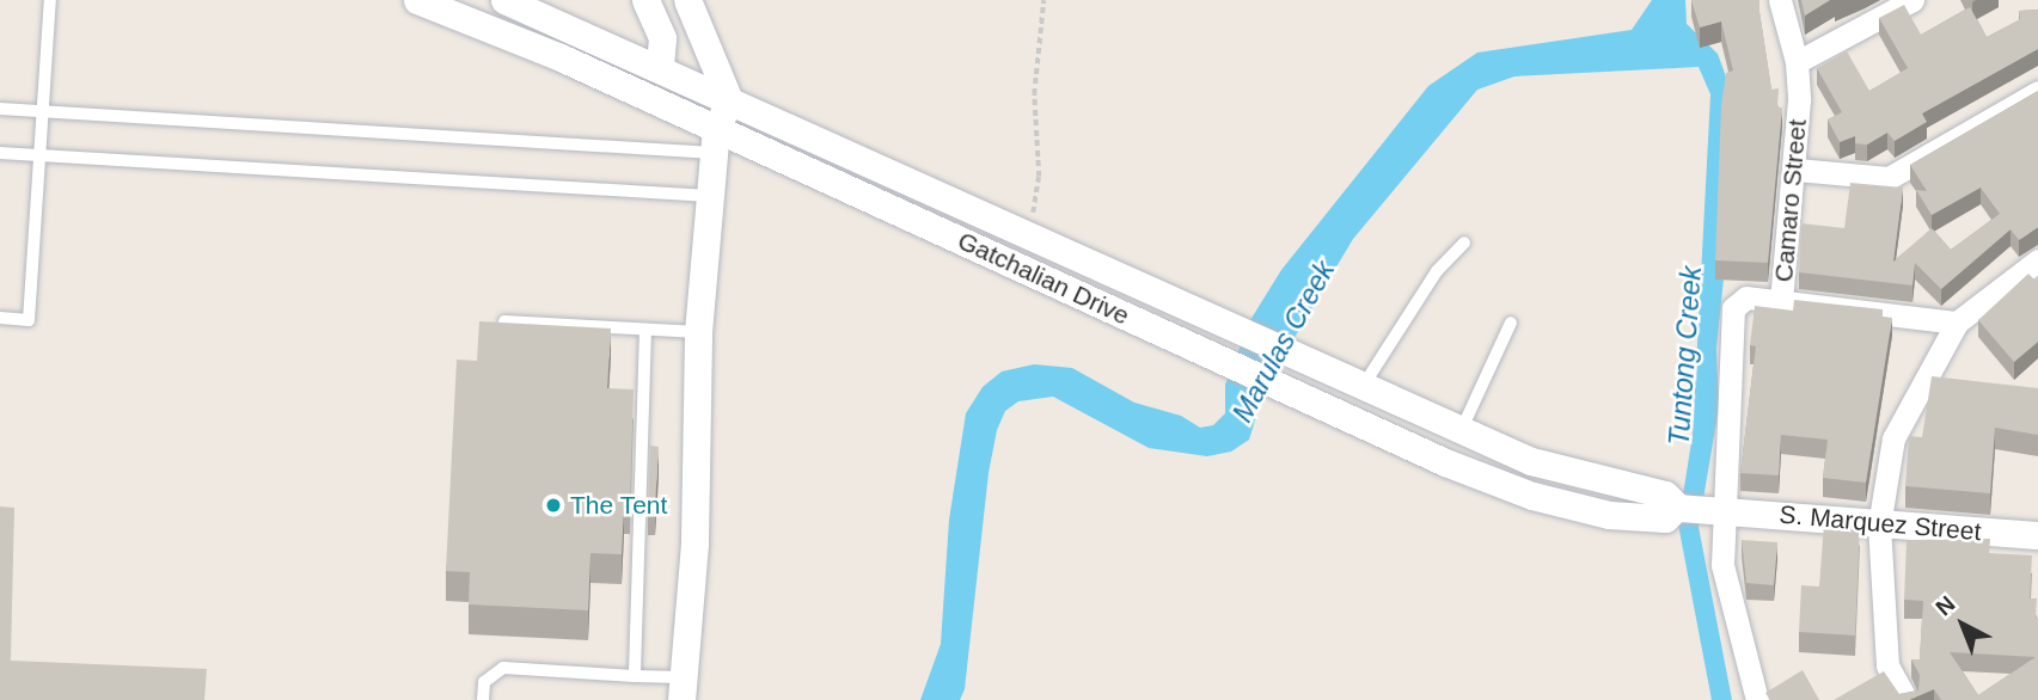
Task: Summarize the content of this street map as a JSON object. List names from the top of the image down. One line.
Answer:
{"streets":{"street":["Camaro Street","Gatchalian Drive","S. Marquez Street"]},"crossings":[["Camaro Street","Gatchalian Drive"],["Camaro Street","S. Marquez Street"],["Gatchalian Drive","S. Marquez Street"]],"water":["Marulas Creek","Tuntong Creek"],"places":["The Tent"],"north":"top left"}
